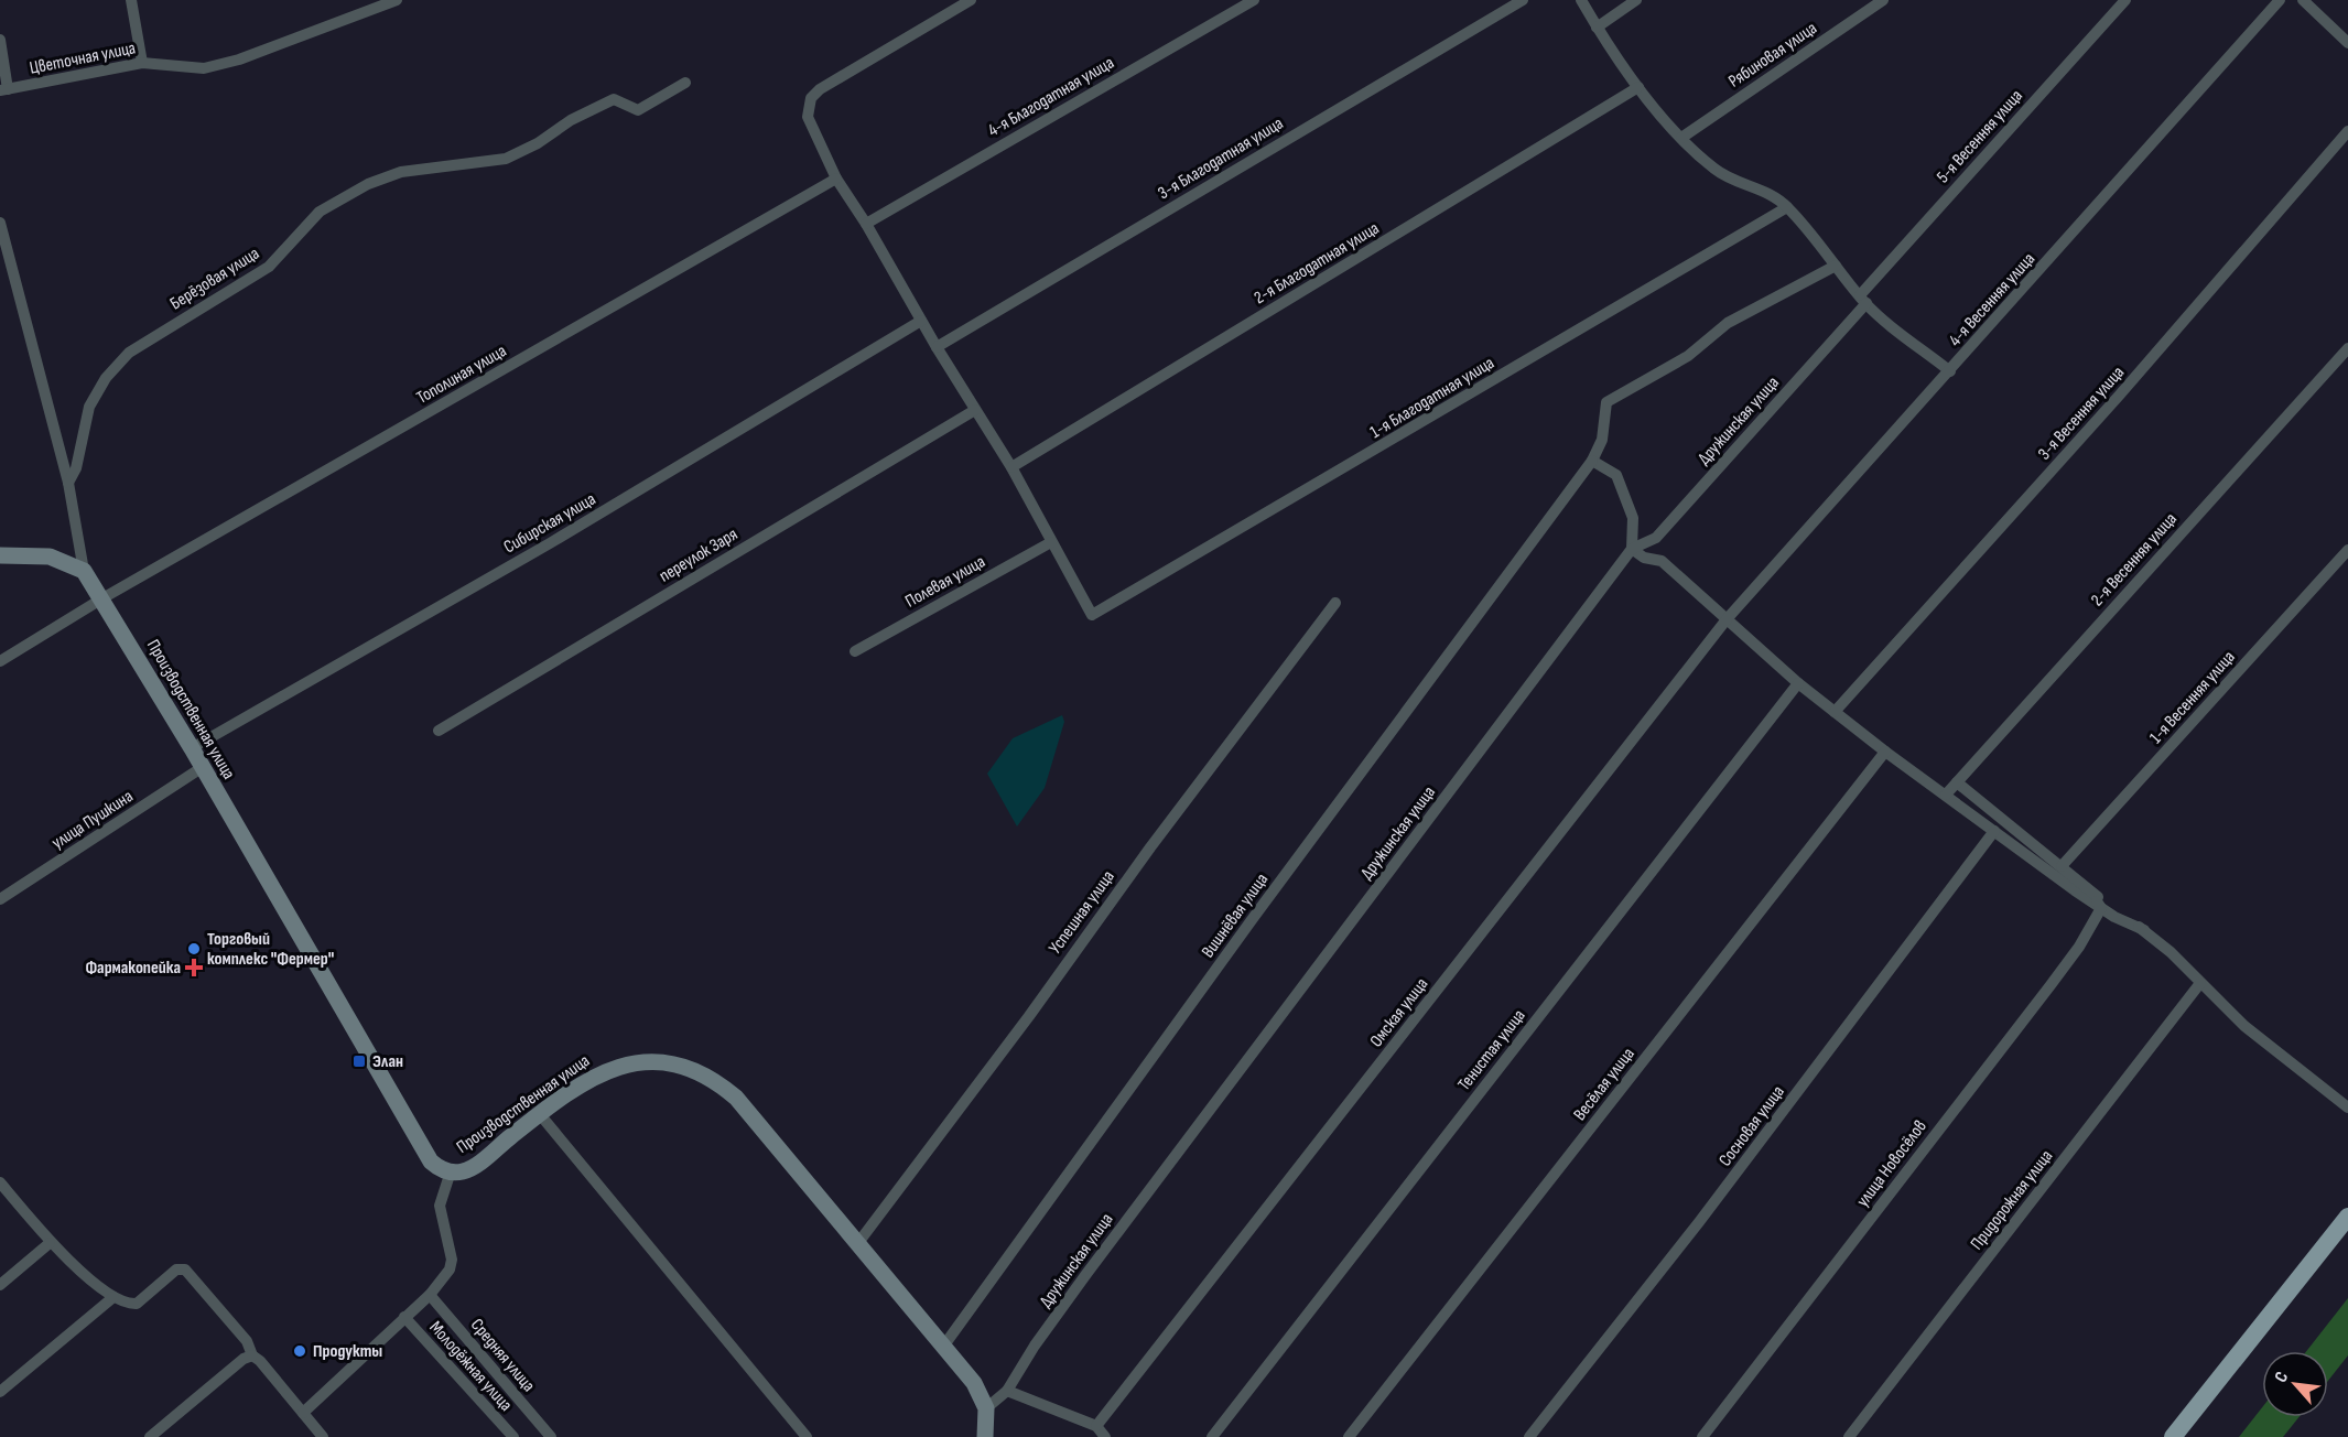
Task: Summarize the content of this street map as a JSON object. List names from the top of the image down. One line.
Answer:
{"streets":{"street":["Рябиновая улица","Цветочная улица","4-я Благодатная улица","5-я Весенняя улица","3-я Благодатная улица","2-я Благодатная улица","Берёзовая улица","4-я Весенняя улица","Тополиная улица","1-я Благодатная улица","3-я Весенняя улица","Дружинская улица","Сибирская улица","переулок Заря","2-я Весенняя улица","Полевая улица","1-я Весенняя улица","Производственная улица","улица Пушкина","Успешная улица","Вишнёвая улица","Омская улица","Тенистая улица","Весёлая улица","Сосновая улица","улица Новосёлов","Придорожная улица","Средняя улица","Молодёжная улица"]},"crossings":[["5-я Весенняя улица","Дружинская улица"],["4-я Весенняя улица","Омская улица"],["Тополиная улица","Производственная улица"],["1-я Благодатная улица","Полевая улица"],["Дружинская улица","Производственная улица"],["Сибирская улица","Производственная улица"],["Производственная улица","улица Пушкина"],["Производственная улица","Успешная улица"],["Производственная улица","Вишнёвая улица"]],"places":{"other":["Торговый комплекс \"Фермер\"","Продукты"],"health":["Фармакопейка"],"transit":["Элан"]},"north":"top left"}
